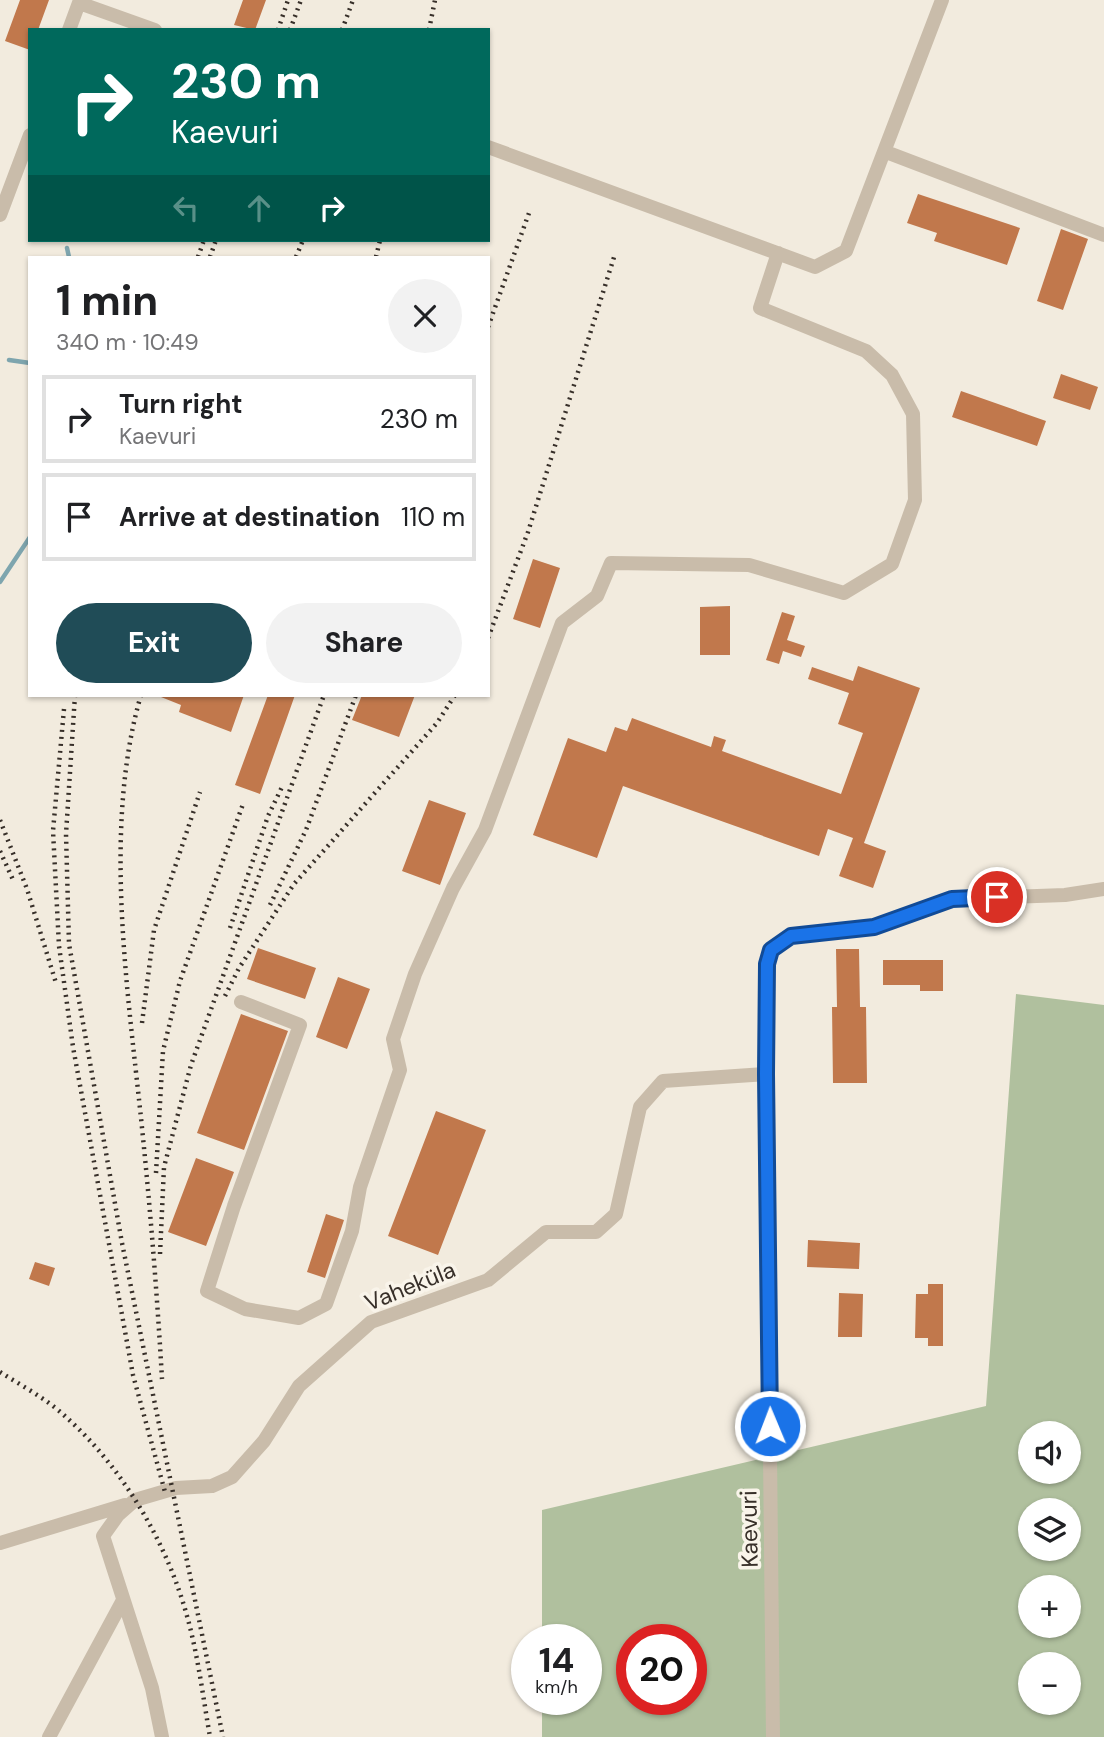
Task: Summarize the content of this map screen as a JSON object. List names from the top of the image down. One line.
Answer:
{"streets":{"street":["Vaheküla","Kaevuri"]},"crossings":[["Vaheküla","Kaevuri"]],"page":{"turn":["230 m","Kaevuri"],"heading":["1 min","340 m · 10:49"],"list":[{"name":"Turn right","note":"Kaevuri","value":"230 m"},{"name":"Arrive at destination","value":"110 m"}],"buttons":["Exit","Share"],"map_buttons":["+","−"],"speed":"14 km/h","limit":"20"}}
